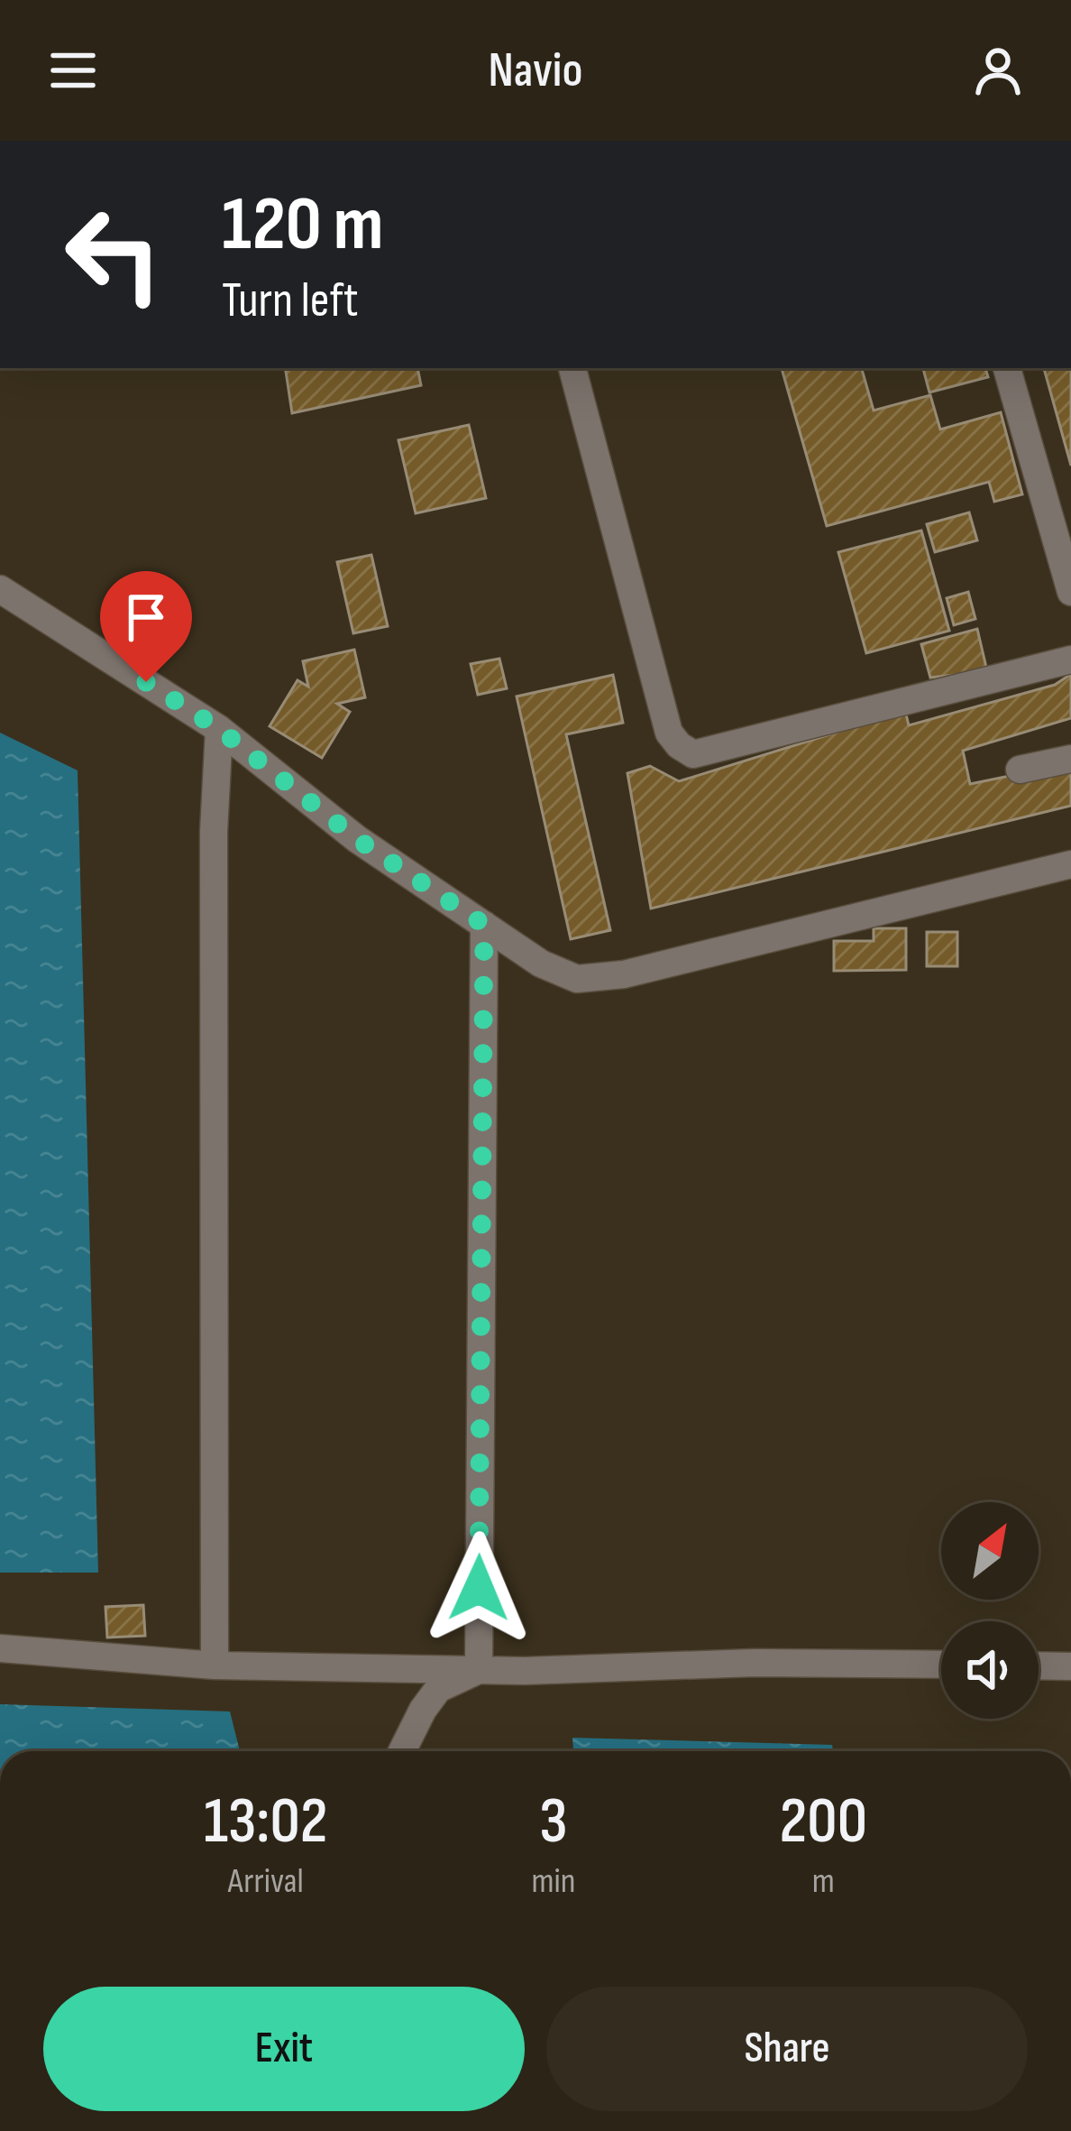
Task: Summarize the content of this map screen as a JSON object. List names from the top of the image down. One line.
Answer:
{"north":"top right","page":{"header":"Navio","turn":["120 m","Turn left"],"eta":["13:02","Arrival","3","min","200","m"],"buttons":["Exit","Share"]}}
